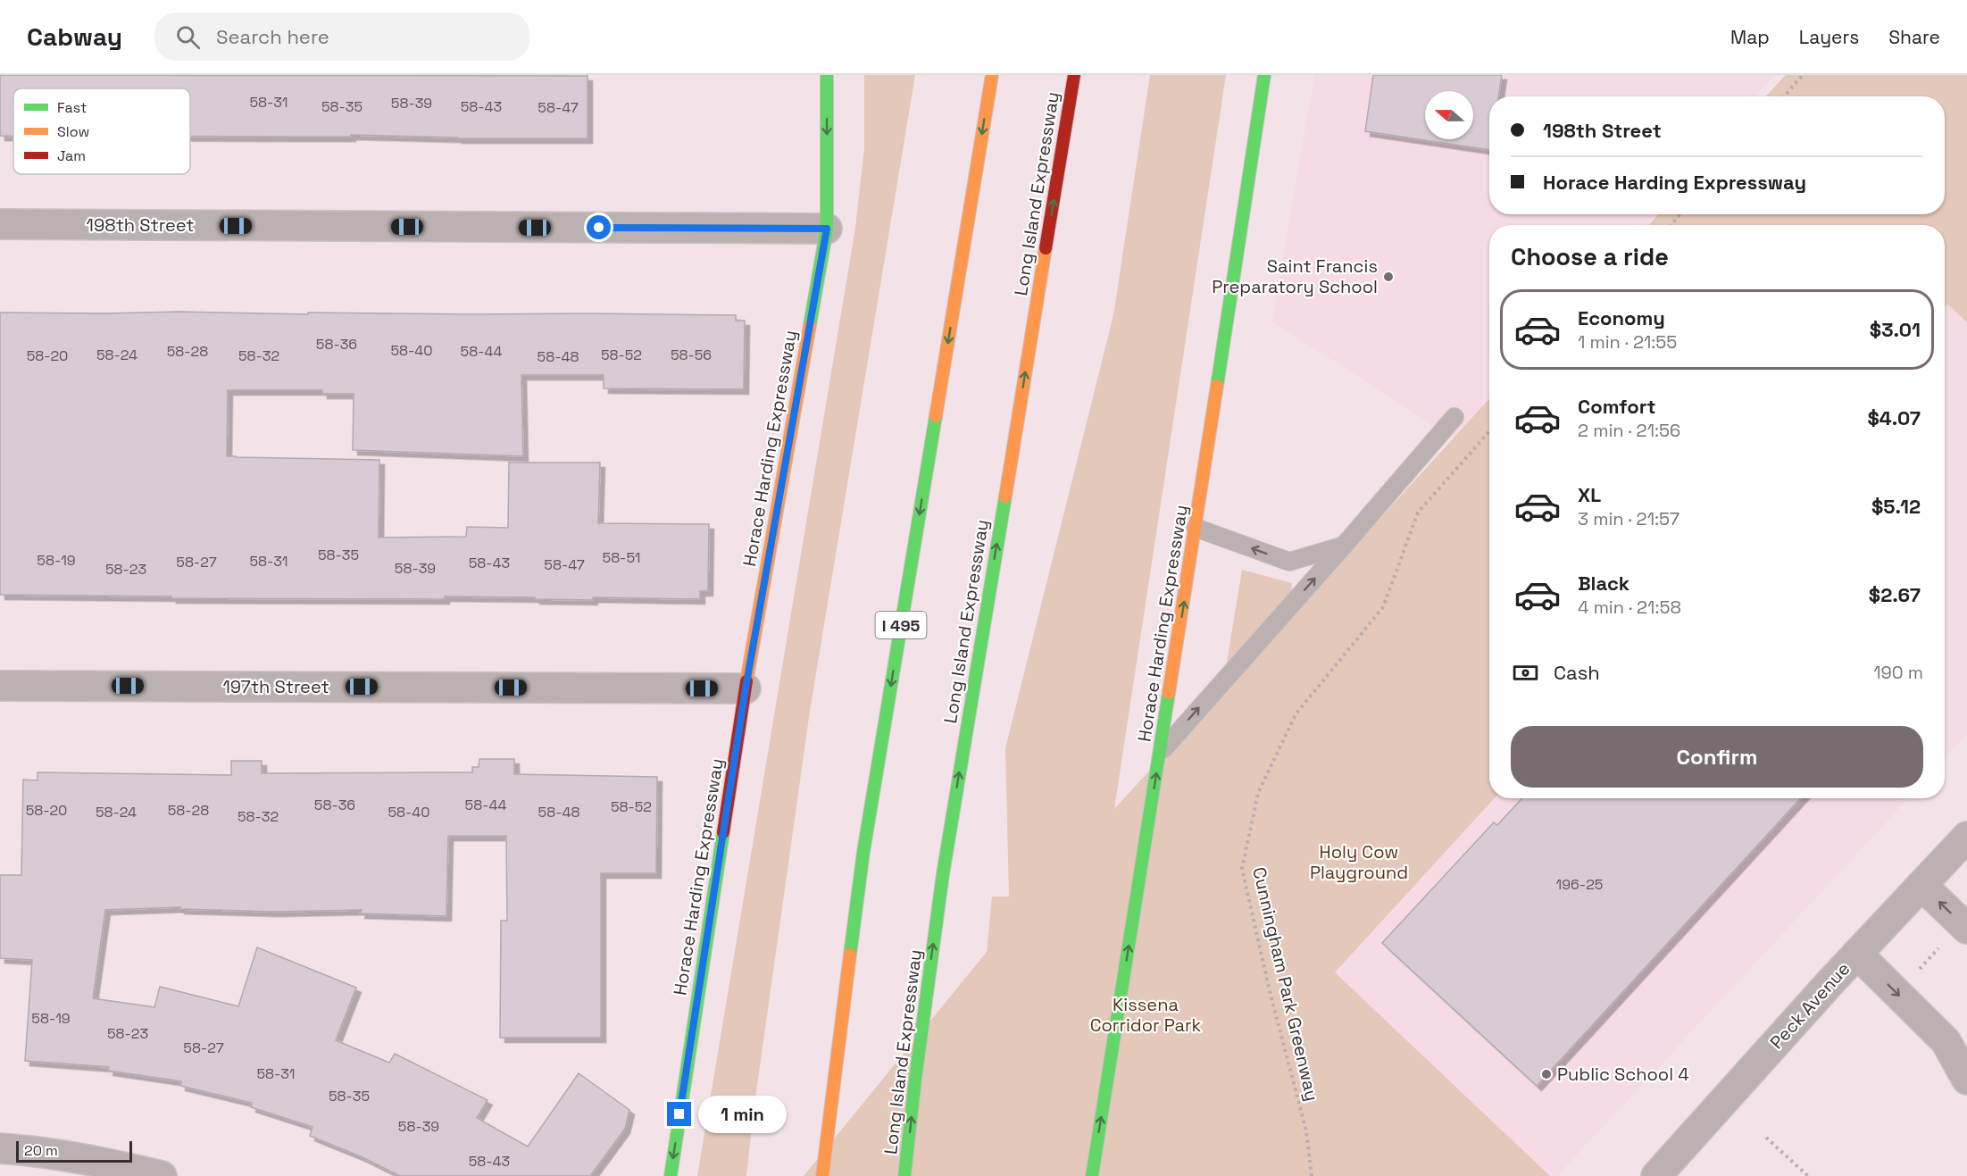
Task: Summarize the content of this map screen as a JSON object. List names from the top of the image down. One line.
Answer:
{"streets":{"main road":["Long Island Expressway","Horace Harding Expressway","I 495"],"street":["198th Street","197th Street","Peck Avenue"],"path":["Cunningham Park Greenway"]},"crossings":[["198th Street","Horace Harding Expressway"],["Horace Harding Expressway","197th Street"]],"parks":["Holy Cow Playground","Kissena Corridor Park"],"places":["Saint Francis Preparatory School","Public School 4"],"house_numbers":["58-31","58-39","58-35","58-43","58-47","58-36","58-40","58-28","58-44","58-24","58-52","58-56","58-20","58-32","58-48","58-35","58-51","58-19","58-31","58-27","58-43","58-47","58-39","58-23","58-36","58-44","58-52","58-20","58-28","58-24","58-40","58-48","58-32","196-25","58-19","58-23","58-27","58-31","58-35","58-39","58-43"],"legend":["Fast","Slow","Jam"],"scale_bar":"20 m","north":"left","page":{"header":"Cabway","search":"Search here","nav":["Map","Layers","Share"],"banner":["198th Street","Horace Harding Expressway"],"heading":"Choose a ride","list":[{"name":"Economy","note":"1 min · 21:55","value":"$3.01"},{"name":"Comfort","note":"2 min · 21:56","value":"$4.07"},{"name":"XL","note":"3 min · 21:57","value":"$5.12"},{"name":"Black","note":"4 min · 21:58","value":"$2.67"}],"pay":["Cash","190 m"],"buttons":"Confirm","bubble":"1 min","scale":"20 m"}}
